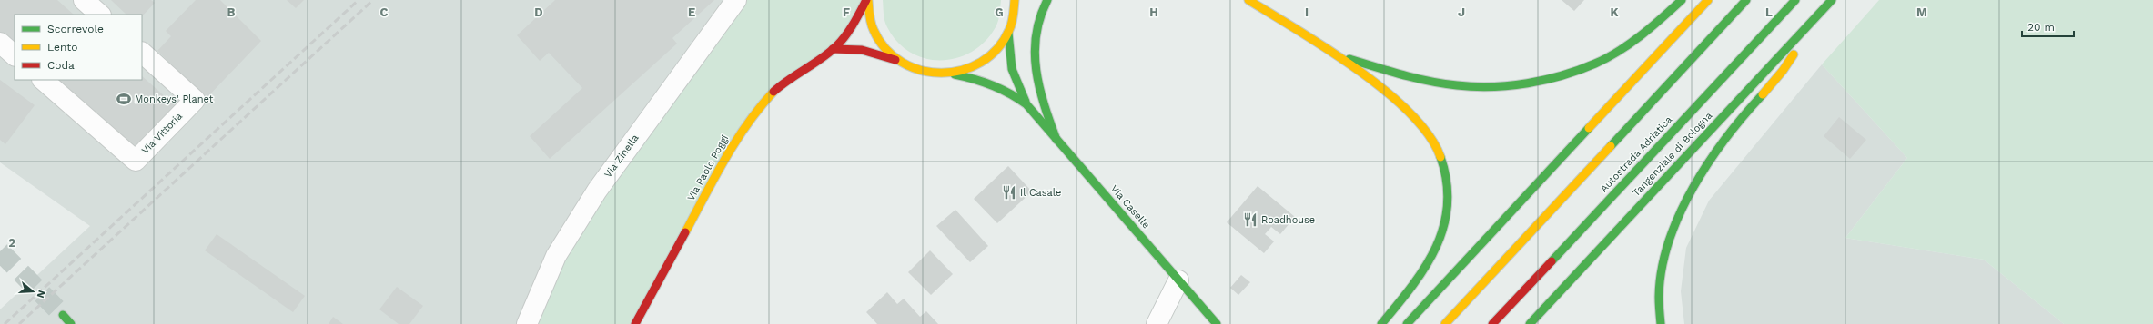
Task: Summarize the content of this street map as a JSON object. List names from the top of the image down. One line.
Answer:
{"streets":{"main road":["Autostrada Adriatica","Tangenziale di Bologna","Via Paolo Poggi","Via Caselle"],"street":["Via Vittoria","Via Zinella"]},"crossings":[["Via Paolo Poggi","Via Caselle"]],"places":{"sports":["Monkeys' Planet"],"restaurant":["Il Casale","Roadhouse"]},"legend":["Scorrevole","Lento","Coda"],"scale_bar":"20 m","north":"right","grid":{"columns":["B","C","D","E","F","G","H","I","J","K","L","M"],"rows":["2"]}}
